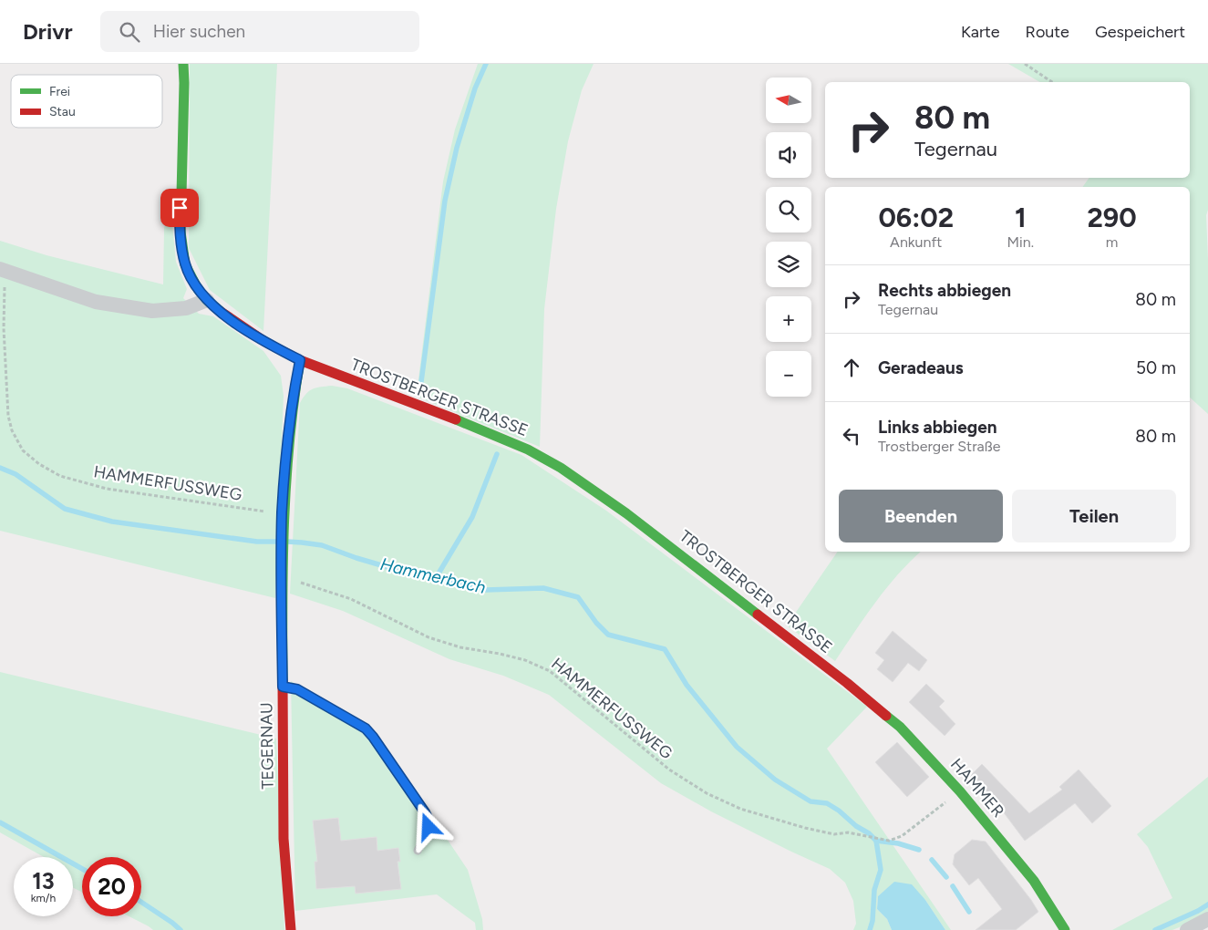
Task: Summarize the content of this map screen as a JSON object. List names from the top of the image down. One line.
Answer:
{"streets":{"main road":["TROSTBERGER STRASSE","TEGERNAU","HAMMER"],"path":["HAMMERFUSSWEG"]},"crossings":[["TROSTBERGER STRASSE","TEGERNAU"],["TROSTBERGER STRASSE","HAMMER"],["HAMMERFUSSWEG","TEGERNAU"],["HAMMERFUSSWEG","HAMMER"]],"water":["Hammerbach"],"legend":["Frei","Stau"],"north":"left","page":{"header":"Drivr","search":"Hier suchen","nav":["Karte","Route","Gespeichert"],"map_buttons":["+","−"],"turn":["80 m","Tegernau"],"eta":["06:02","Ankunft","1","Min.","290","m"],"list":[{"name":"Rechts abbiegen","note":"Tegernau","value":"80 m"},{"name":"Geradeaus","value":"50 m"},{"name":"Links abbiegen","note":"Trostberger Straße","value":"80 m"}],"buttons":["Beenden","Teilen"],"speed":"13 km/h","limit":"20"}}
